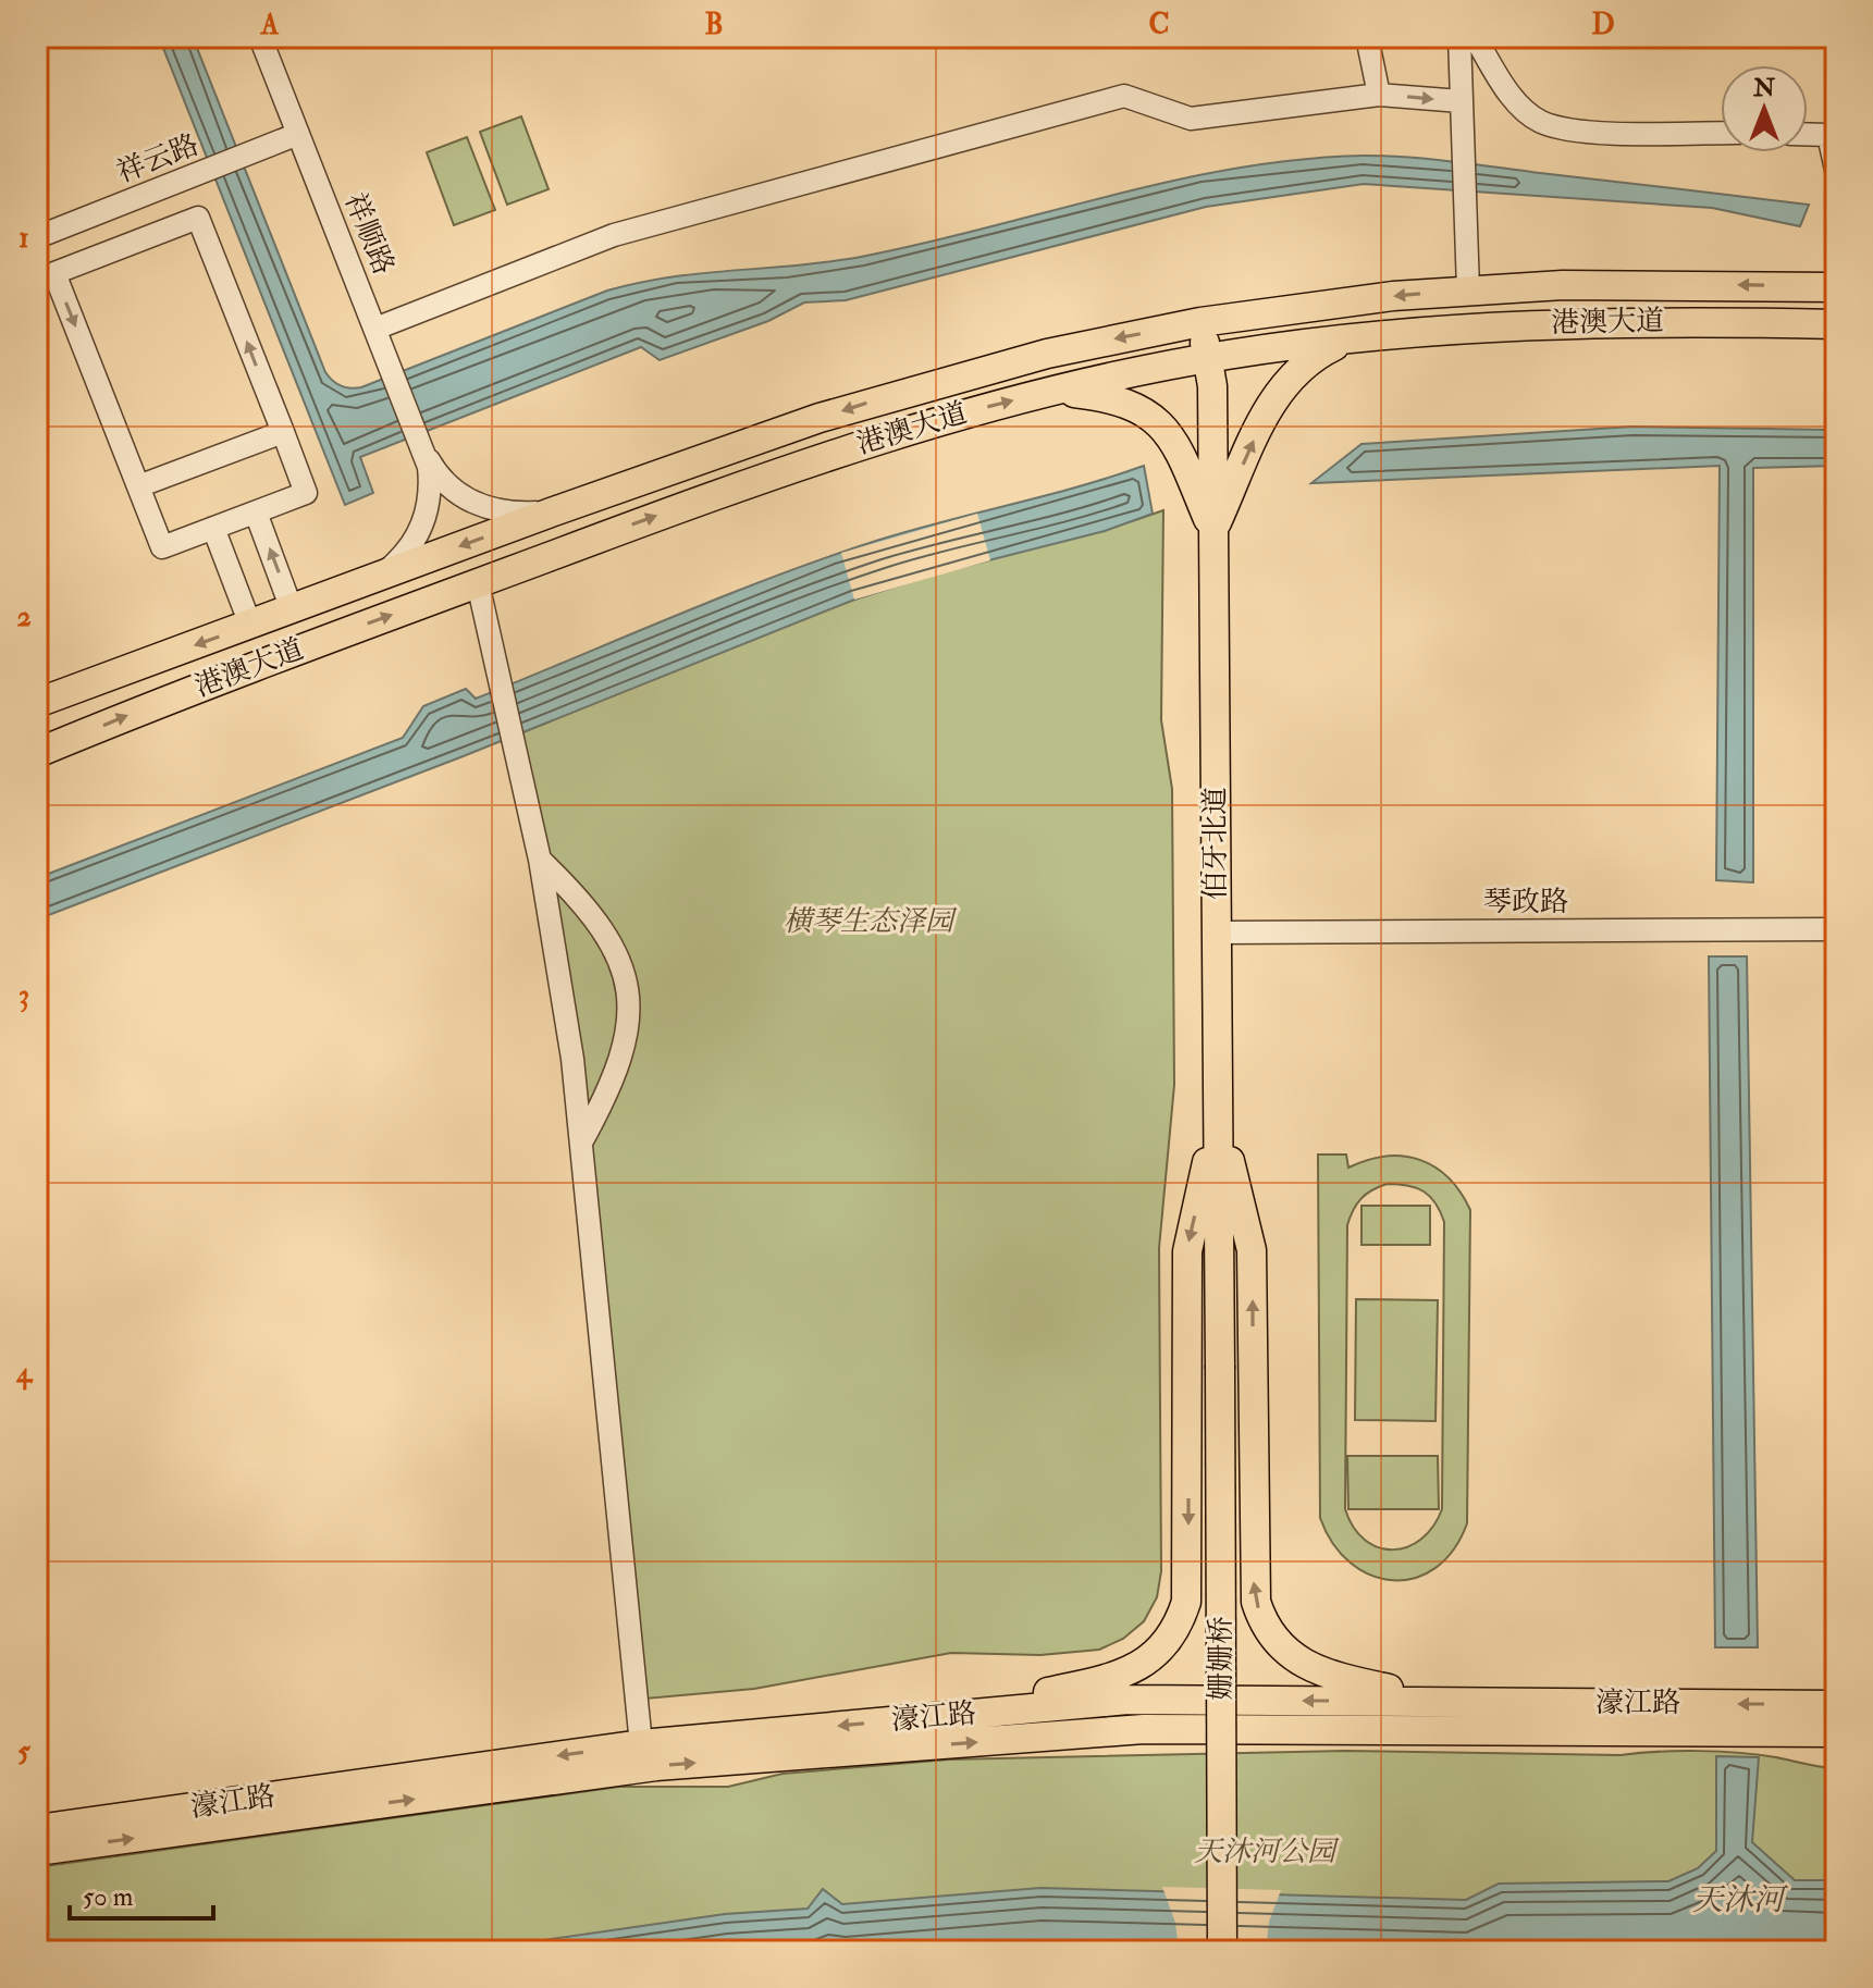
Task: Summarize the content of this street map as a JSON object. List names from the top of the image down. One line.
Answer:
{"streets":{"main road":["港澳大道","伯牙北道","姗姗桥","濠江路"],"street":["祥云路","祥顺路","琴政路"]},"crossings":[["祥云路","祥顺路"],["祥顺路","港澳大道"],["港澳大道","伯牙北道"],["伯牙北道","琴政路"],["伯牙北道","姗姗桥"]],"water":["天沐河"],"parks":["横琴生态泽园","天沐河公园"],"scale_bar":"50 m","north":"top","grid":{"columns":["A","B","C","D"],"rows":["1","2","3","4","5"]}}
